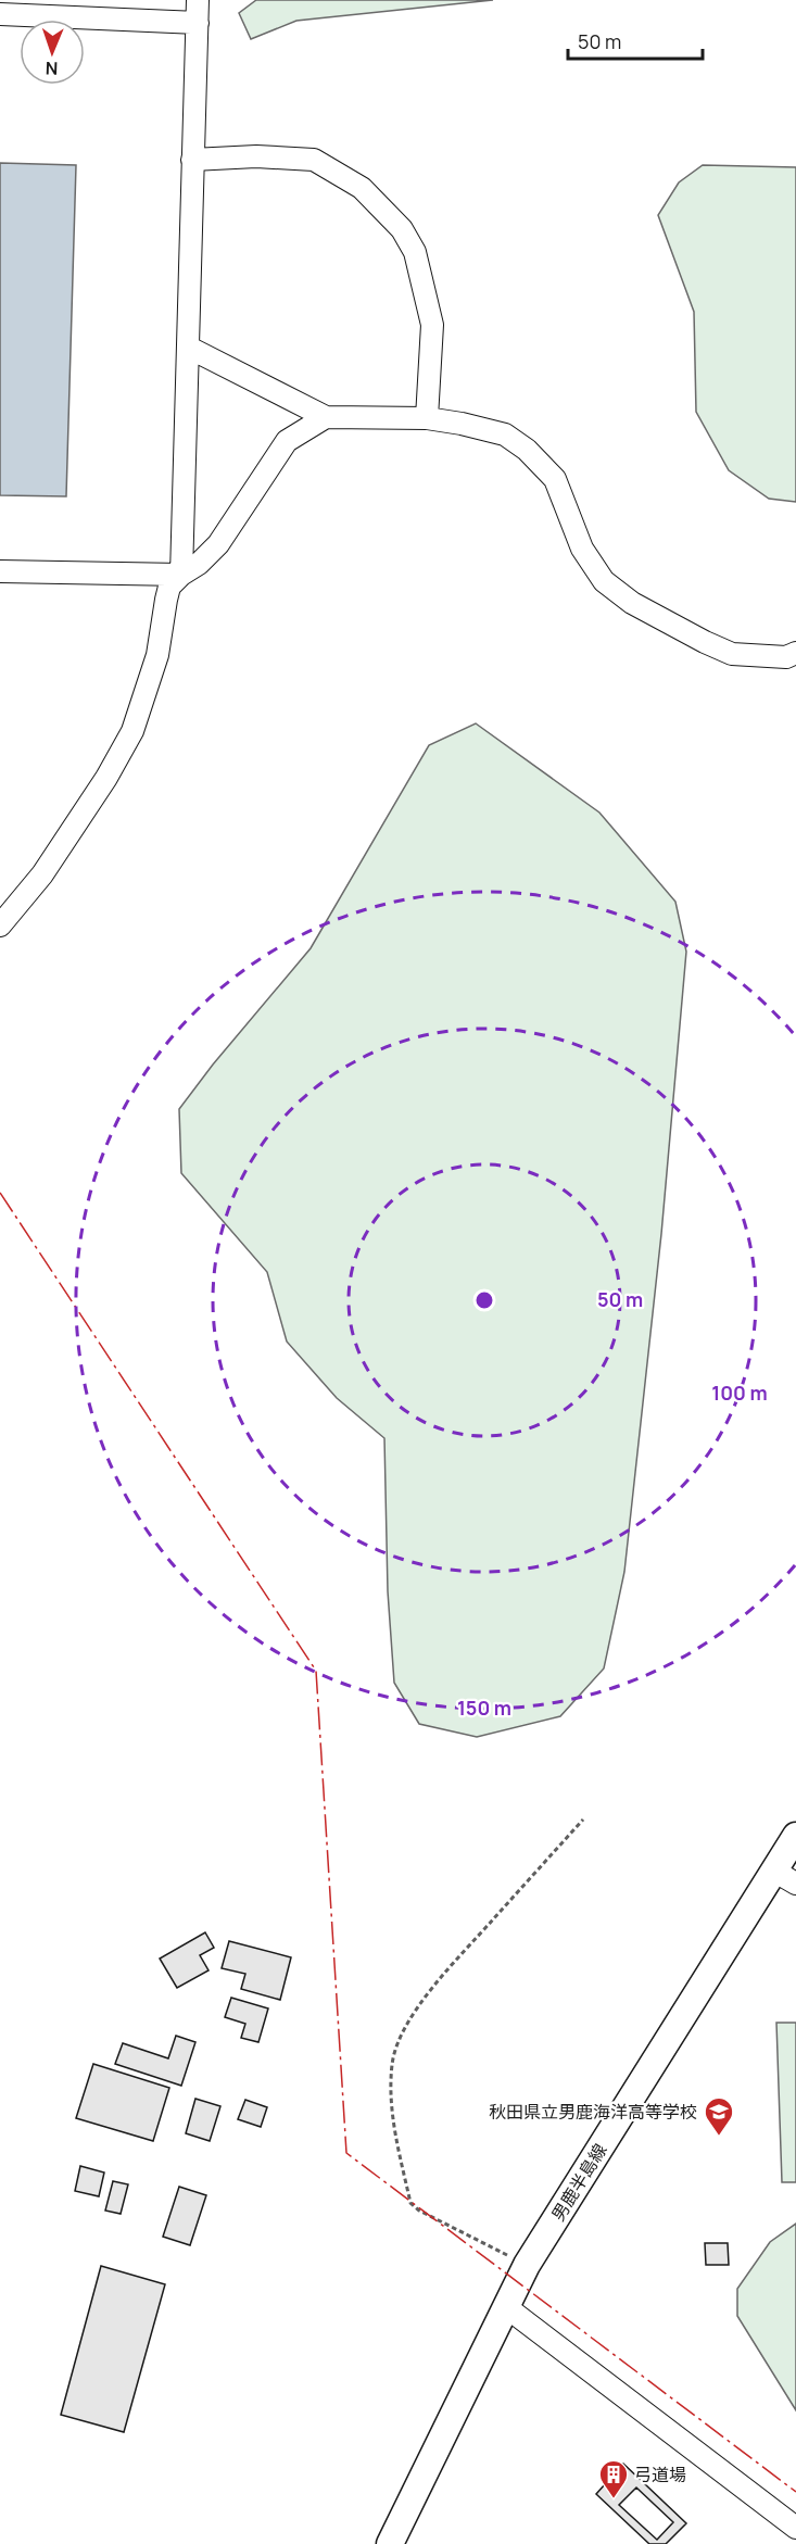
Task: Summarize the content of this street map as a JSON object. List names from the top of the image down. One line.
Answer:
{"streets":{"main road":["男鹿半島線"]},"places":{"school or university":["秋田県立男鹿海洋高等学校"],"building":["弓道場"]},"scale_bar":"50 m","north":"bottom","rings":["50 m","100 m","150 m"]}
